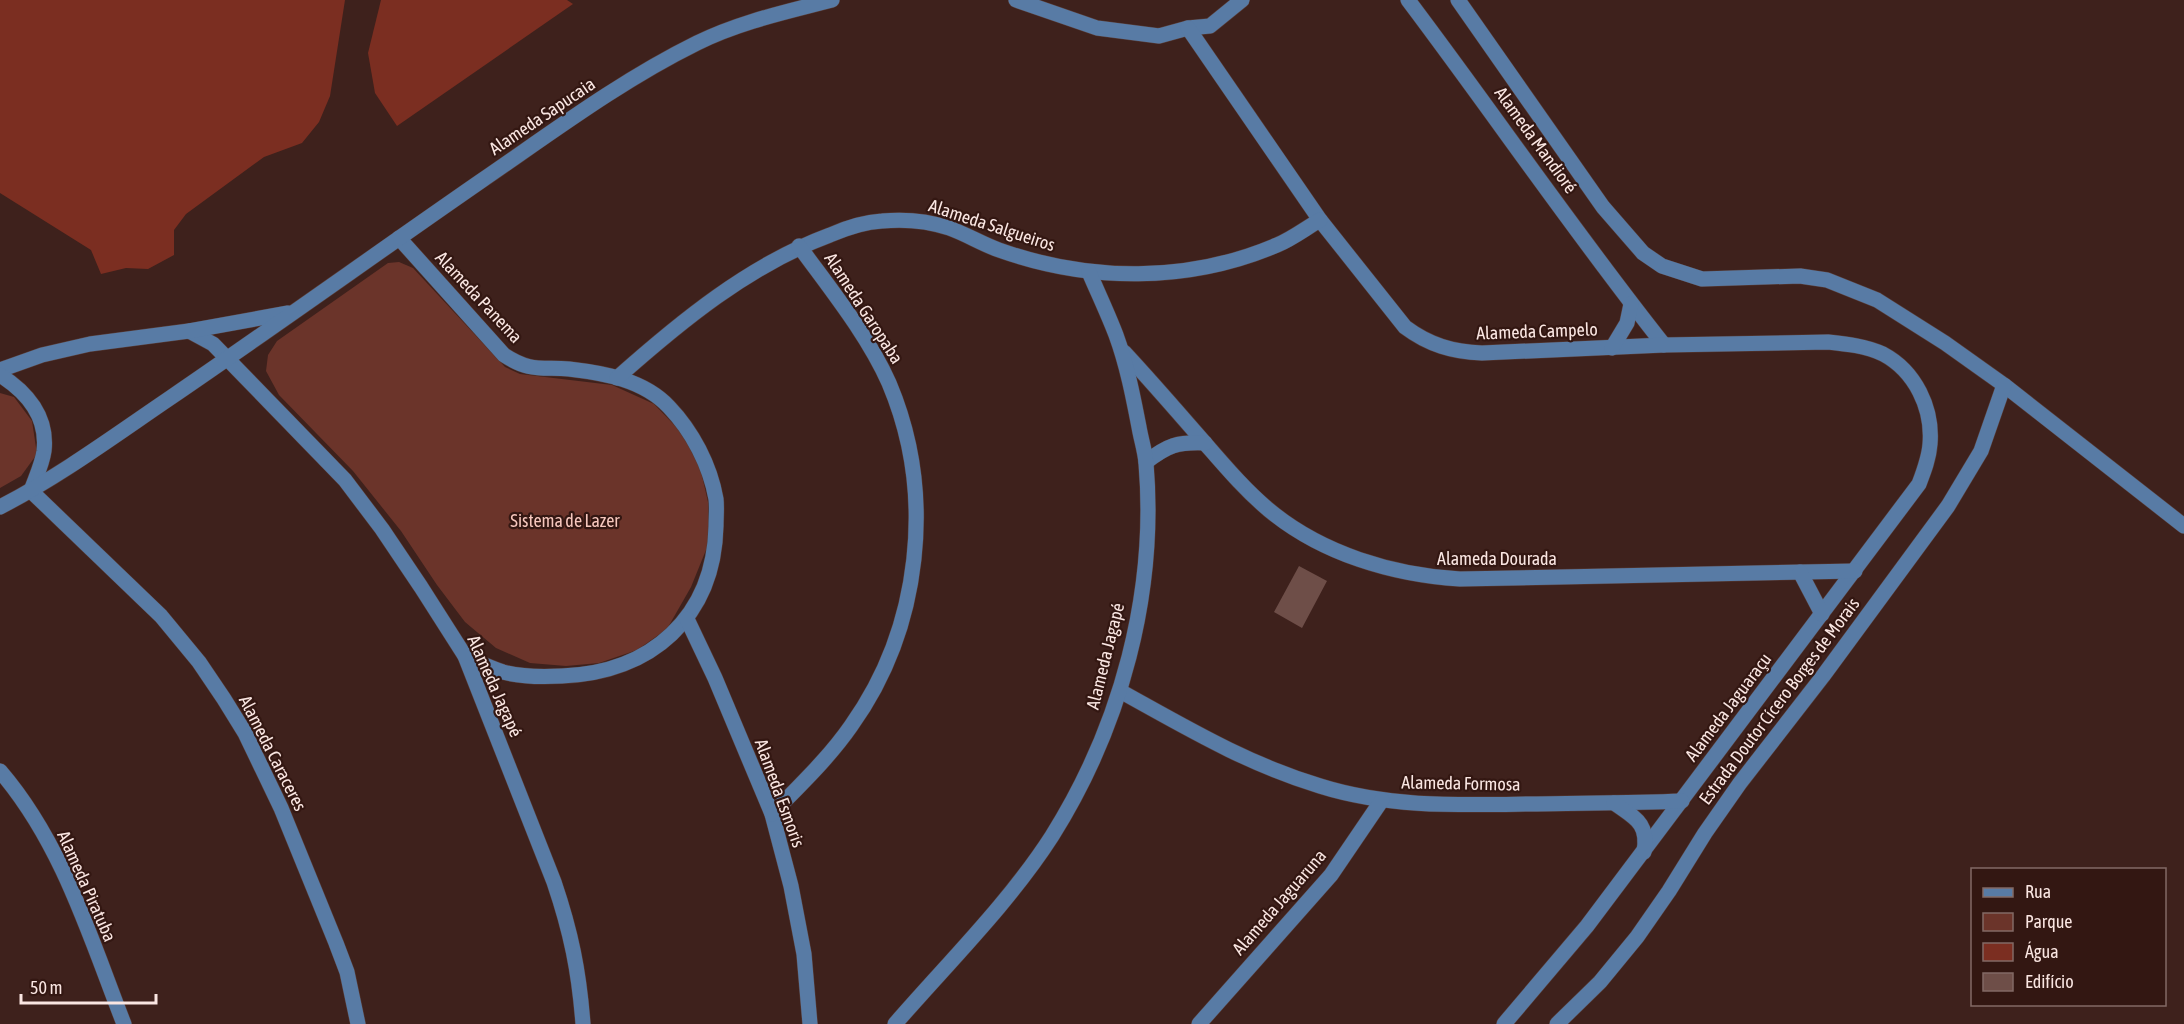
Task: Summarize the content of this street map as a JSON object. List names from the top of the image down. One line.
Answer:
{"streets":{"street":["Alameda Sapucaia","Alameda Mandioré","Alameda Salgueiros","Alameda Panema","Alameda Garopaba","Alameda Campelo","Alameda Dourada","Alameda Jagapé","Estrada Doutor Cícero Borges de Morais","Alameda Jaguaraçu","Alameda Caraceres","Alameda Formosa","Alameda Esmoris","Alameda Piratuba","Alameda Jaguaruna"]},"crossings":[["Alameda Sapucaia","Alameda Panema"],["Alameda Sapucaia","Alameda Jagapé"],["Alameda Sapucaia","Alameda Caraceres"],["Alameda Mandioré","Alameda Campelo"],["Alameda Salgueiros","Alameda Panema"],["Alameda Salgueiros","Alameda Garopaba"],["Alameda Salgueiros","Alameda Campelo"],["Alameda Salgueiros","Alameda Jagapé"],["Alameda Panema","Alameda Jagapé"],["Alameda Panema","Alameda Esmoris"],["Alameda Garopaba","Alameda Esmoris"],["Alameda Campelo","Alameda Jaguaraçu"],["Alameda Dourada","Alameda Jagapé"],["Alameda Dourada","Alameda Jaguaraçu"],["Alameda Jagapé","Alameda Formosa"],["Alameda Jaguaraçu","Alameda Formosa"],["Alameda Formosa","Alameda Jaguaruna"]],"parks":["Sistema de Lazer"],"legend":["Rua","Parque","Água","Edifício"],"scale_bar":"50 m"}
